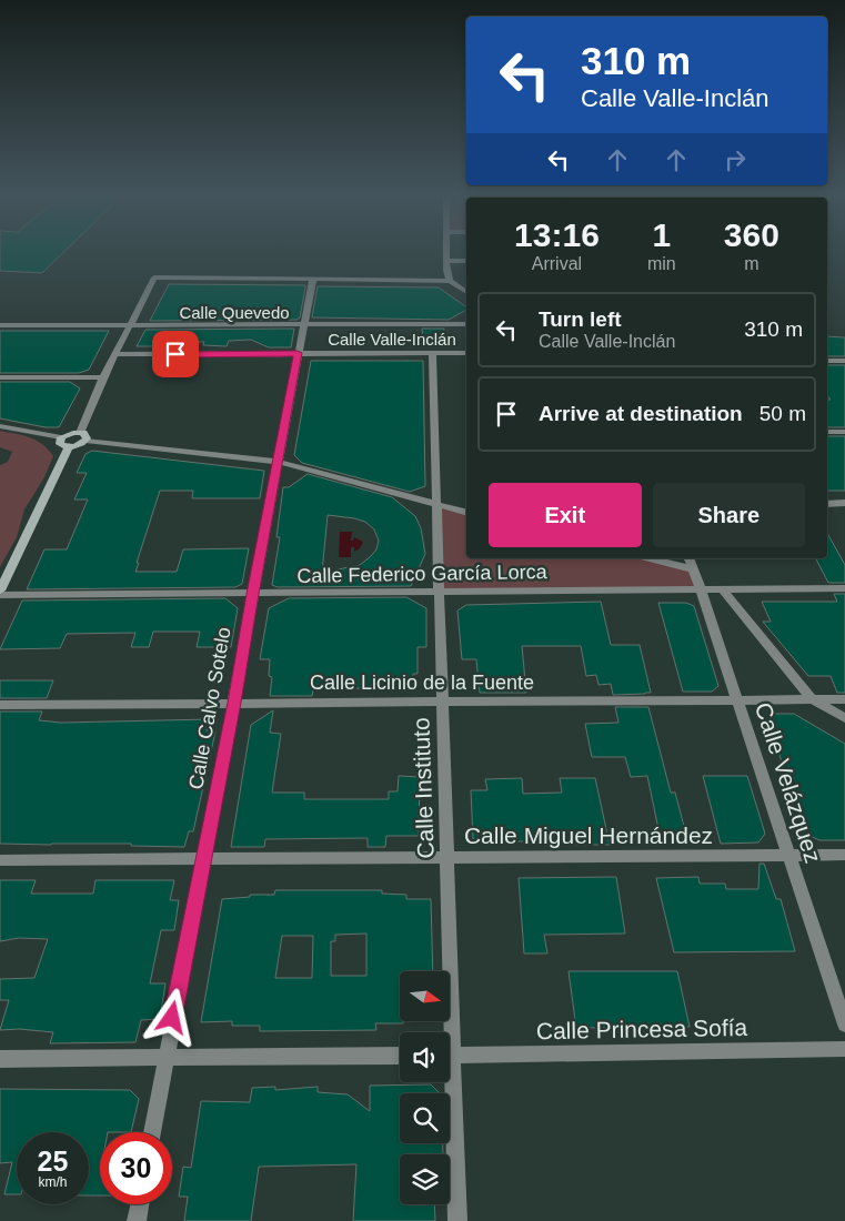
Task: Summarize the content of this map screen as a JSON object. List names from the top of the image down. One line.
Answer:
{"streets":{"street":["Calle Quevedo","Calle Valle-Inclán","Calle Federico García Lorca","Calle Licinio de la Fuente","Calle Calvo Sotelo","Calle Velázquez","Calle Instituto","Calle Miguel Hernández","Calle Princesa Sofía"]},"crossings":[["Calle Quevedo","Calle Calvo Sotelo"],["Calle Valle-Inclán","Calle Calvo Sotelo"],["Calle Valle-Inclán","Calle Instituto"],["Calle Federico García Lorca","Calle Calvo Sotelo"],["Calle Federico García Lorca","Calle Velázquez"],["Calle Federico García Lorca","Calle Instituto"],["Calle Licinio de la Fuente","Calle Calvo Sotelo"],["Calle Licinio de la Fuente","Calle Velázquez"],["Calle Licinio de la Fuente","Calle Instituto"],["Calle Calvo Sotelo","Calle Miguel Hernández"],["Calle Velázquez","Calle Miguel Hernández"],["Calle Instituto","Calle Miguel Hernández"]],"north":"right","page":{"turn":["310 m","Calle Valle-Inclán"],"eta":["13:16","Arrival","1","min","360","m"],"list":[{"name":"Turn left","note":"Calle Valle-Inclán","value":"310 m"},{"name":"Arrive at destination","value":"50 m"}],"buttons":["Exit","Share"],"speed":"25 km/h","limit":"30"}}
